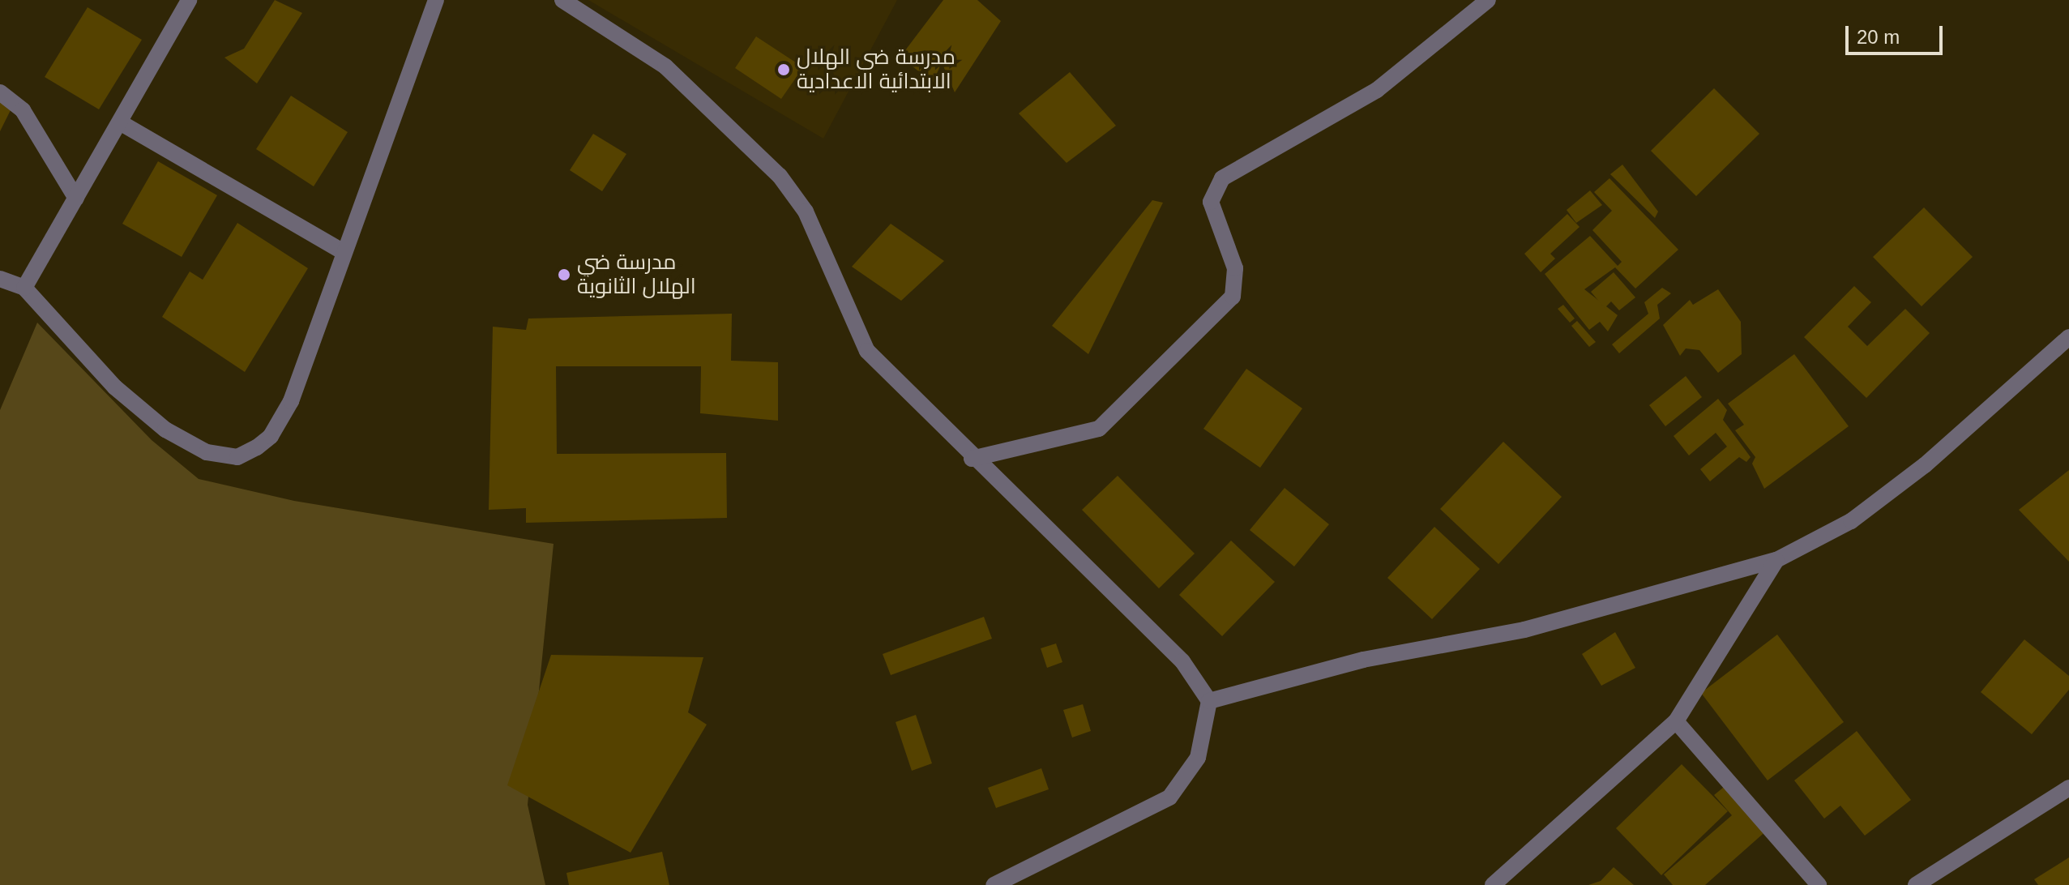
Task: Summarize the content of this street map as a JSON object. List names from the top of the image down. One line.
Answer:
{"places":["مدرسة ضي الهلال الابتدائية الاعدادية","مدرسة ضي الهلال الثانوية"],"scale_bar":"20 m"}
